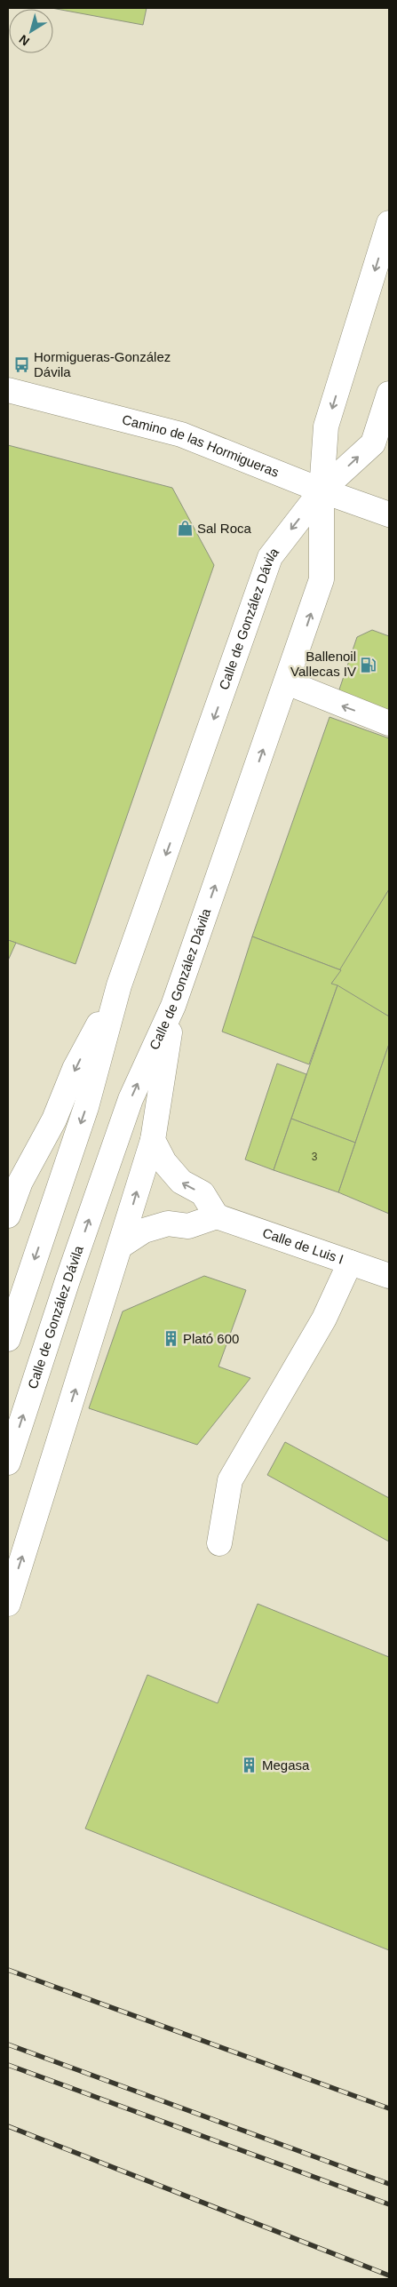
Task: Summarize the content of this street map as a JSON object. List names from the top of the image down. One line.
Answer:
{"streets":{"street":["Camino de las Hormigueras","Calle de González Dávila","Calle de Luis I"]},"crossings":[["Camino de las Hormigueras","Calle de González Dávila"]],"places":{"bus stop":["Hormigueras-González Dávila"],"shop":["Sal Roca"],"fuel station":["Ballenoil Vallecas IV"],"building":["Plató 600","Megasa"]},"house_numbers":["3"],"north":"bottom left"}
